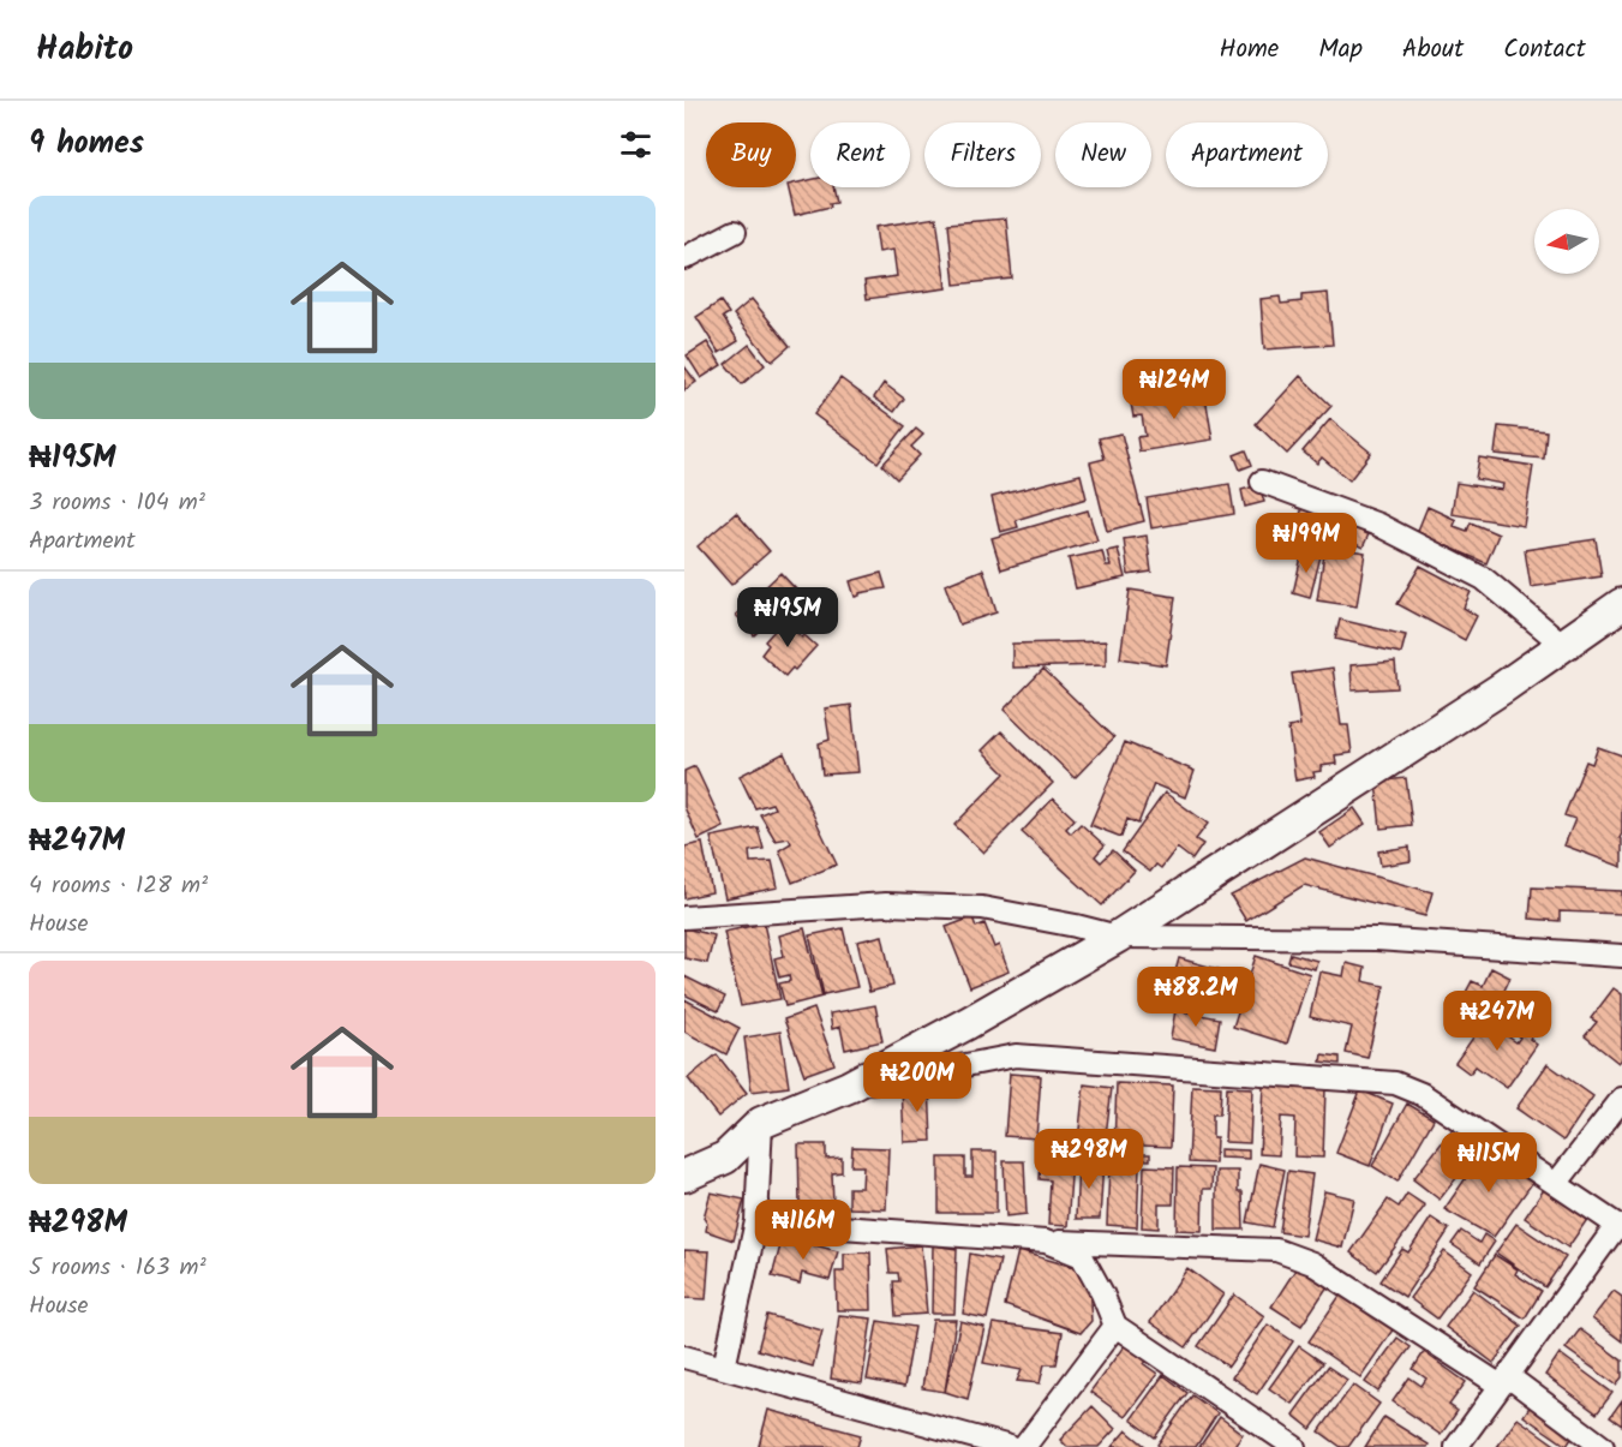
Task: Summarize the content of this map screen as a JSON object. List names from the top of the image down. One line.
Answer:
{"north":"left","page":{"header":"Habito","nav":["Home","Map","About","Contact"],"heading":"9 homes","chip":["Buy","Rent","Filters","New","Apartment"],"list":[{"name":"₦195M","note":"3 rooms · 104 m² · Apartment"},{"name":"₦247M","note":"4 rooms · 128 m² · House"},{"name":"₦298M","note":"5 rooms · 163 m² · House"}],"price":["₦124M","₦199M","₦195M","₦88.2M","₦247M","₦200M","₦298M","₦115M","₦116M"]}}
